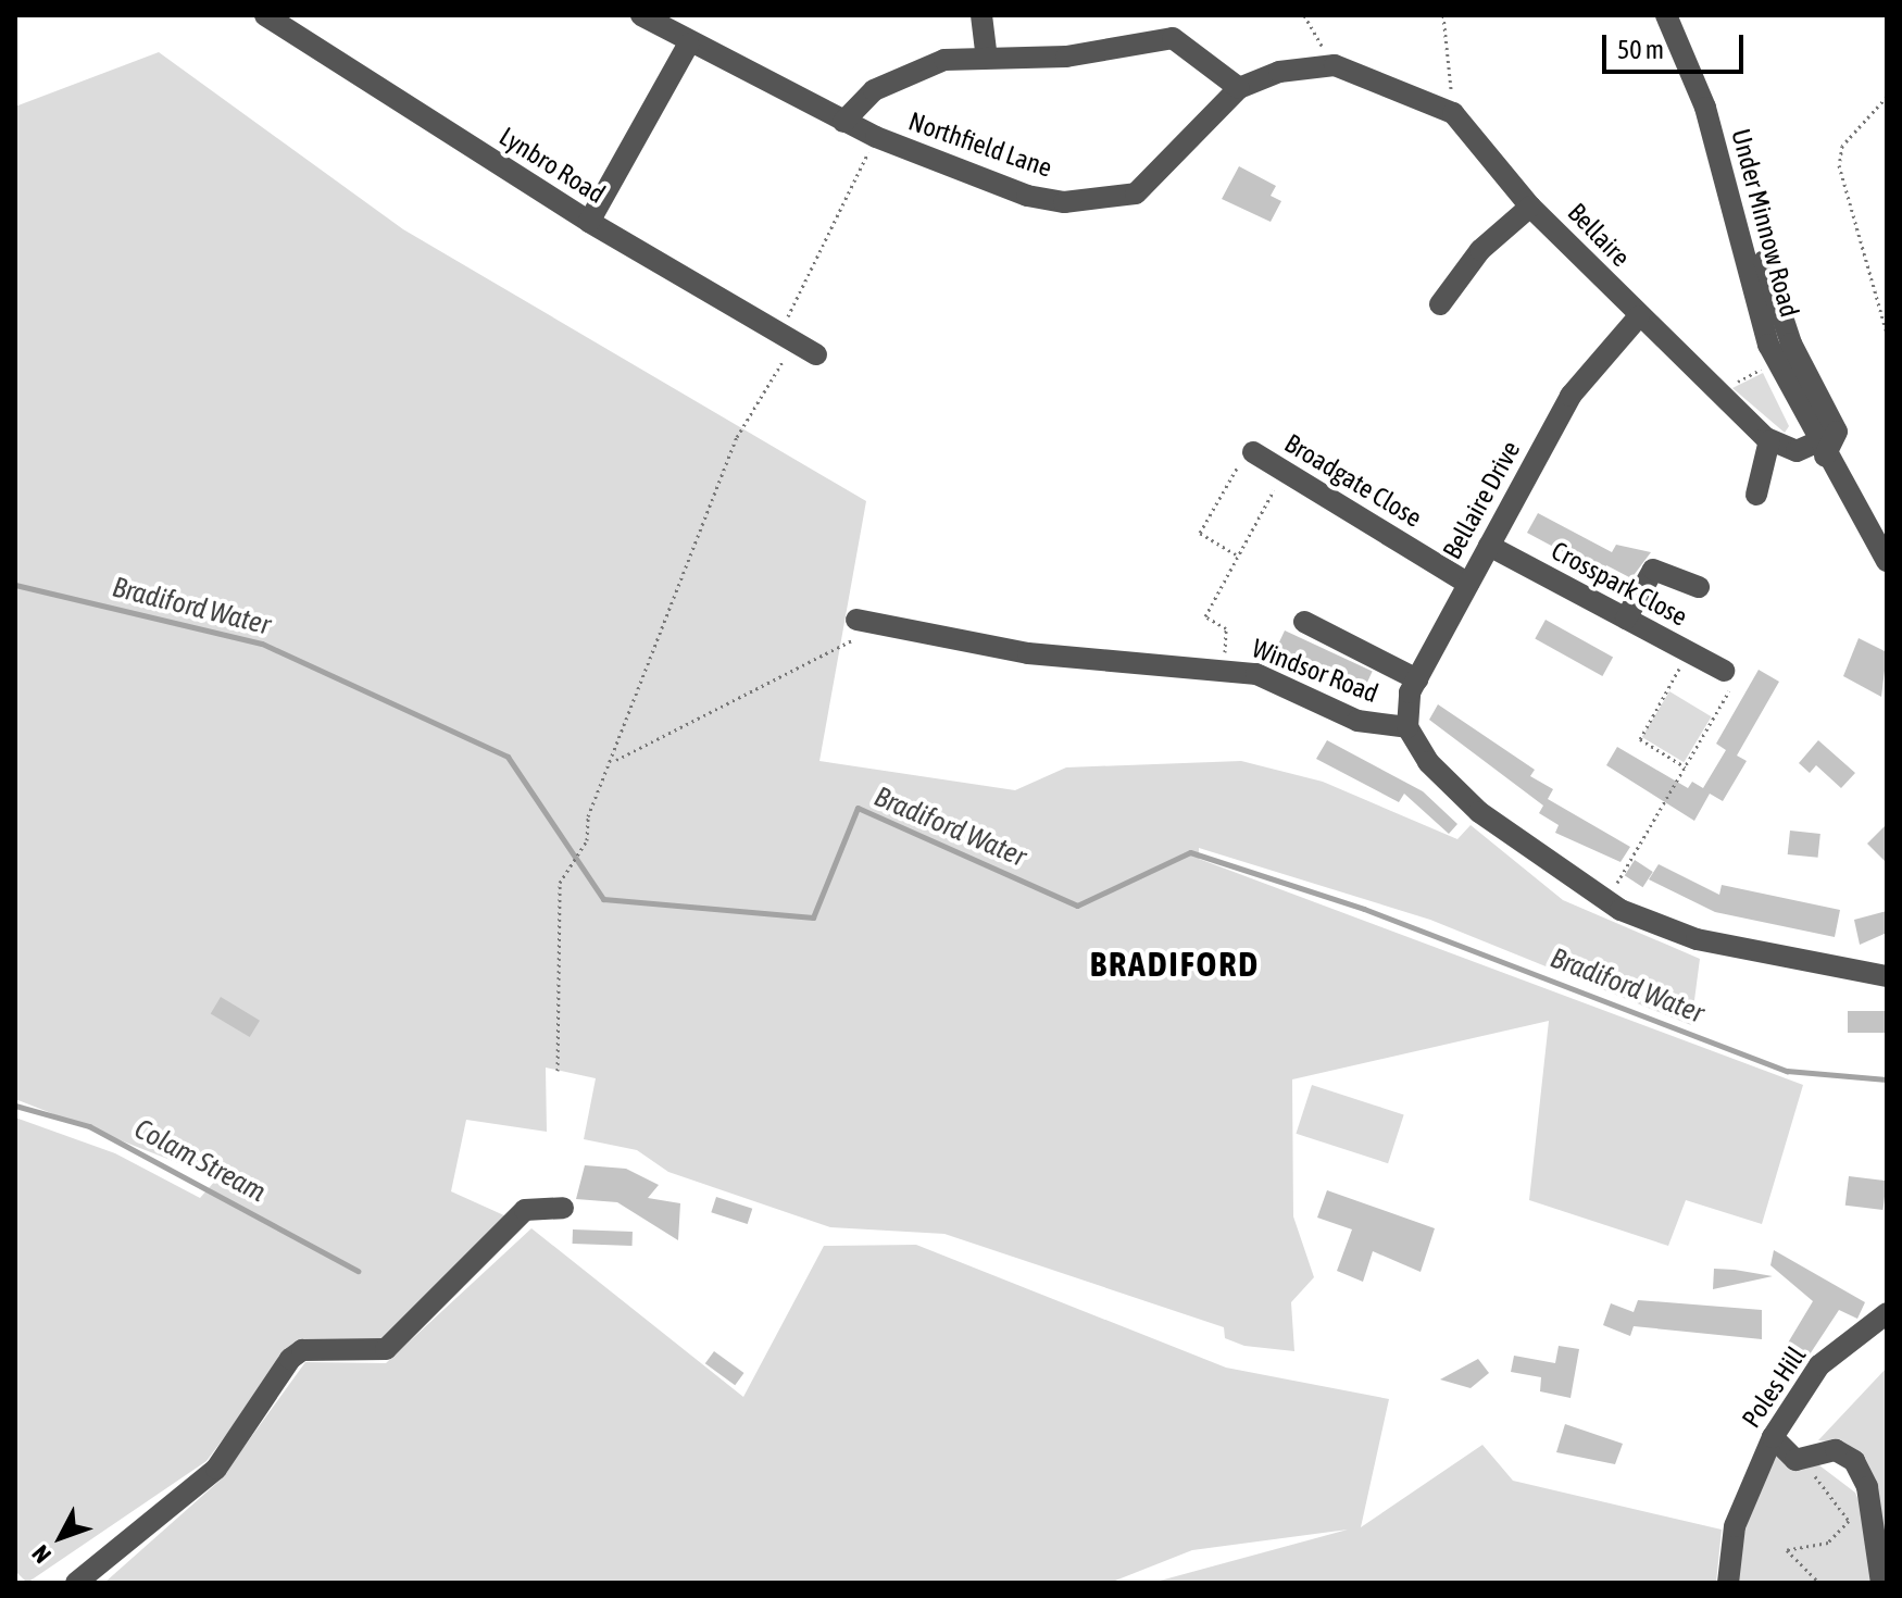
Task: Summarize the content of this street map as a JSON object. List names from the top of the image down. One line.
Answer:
{"streets":{"street":["Northfield Lane","Lynbro Road","Under Minnow Road","Bellaire","Broadgate Close","Bellaire Drive","Crosspark Close","Windsor Road","Poles Hill"]},"crossings":[["Northfield Lane","Bellaire"],["Bellaire","Bellaire Drive"],["Broadgate Close","Bellaire Drive"],["Bellaire Drive","Crosspark Close"],["Bellaire Drive","Windsor Road"]],"districts":["BRADIFORD"],"water":["Bradiford Water","Colam Stream"],"scale_bar":"50 m","north":"bottom left"}
